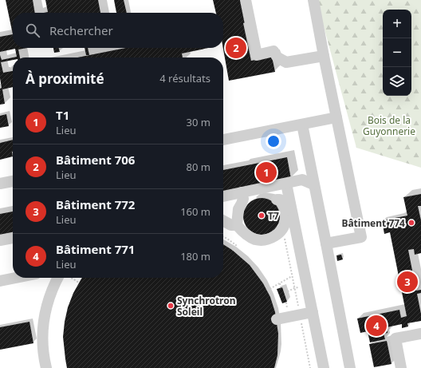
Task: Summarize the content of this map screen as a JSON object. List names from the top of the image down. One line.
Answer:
{"parks":["Bois de la Guyonnerie"],"places":["T7","Bâtiment 774","Synchrotron Soleil"],"page":{"map_buttons":["+","−"],"search":"Rechercher","pins":["2","1","3","4"],"heading":["À proximité","4 résultats"],"list":[{"mark":"1","name":"T1","note":"Lieu","value":"30 m"},{"mark":"2","name":"Bâtiment 706","note":"Lieu","value":"80 m"},{"mark":"3","name":"Bâtiment 772","note":"Lieu","value":"160 m"},{"mark":"4","name":"Bâtiment 771","note":"Lieu","value":"180 m"}]}}
